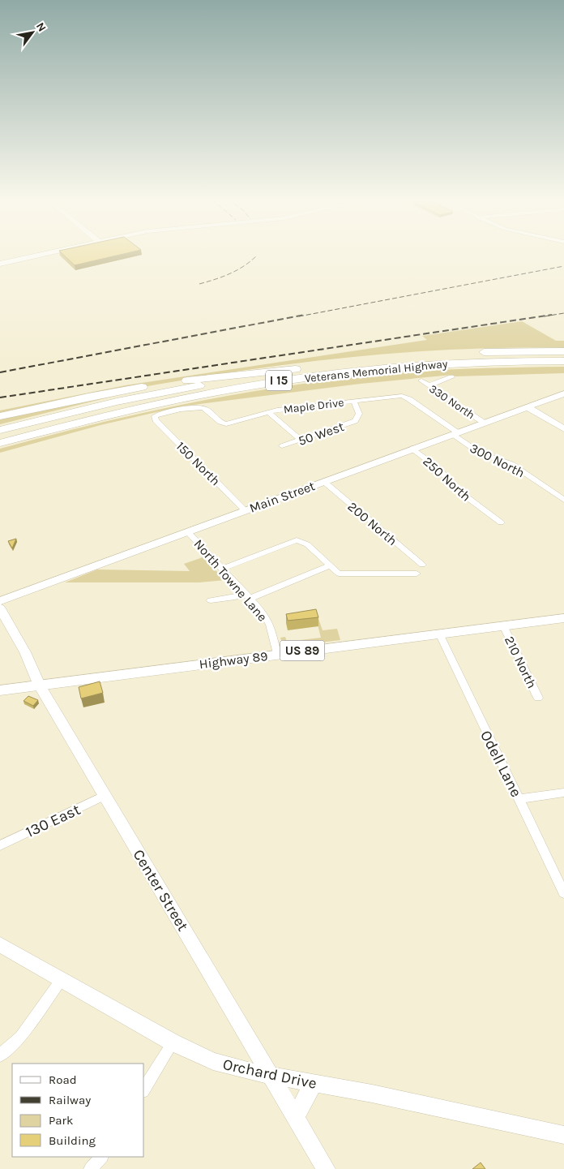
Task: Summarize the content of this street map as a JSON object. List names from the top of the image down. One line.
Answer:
{"streets":{"highway":["Veterans Memorial Highway","I 15"],"main road":["US 89","Highway 89"],"street":["330 North","Maple Drive","50 West","300 North","150 North","250 North","Main Street","200 North","North Towne Lane","210 North","Odell Lane","130 East","Center Street","Orchard Drive"]},"crossings":[["330 North","Main Street"],["Maple Drive","50 West"],["Maple Drive","300 North"],["Maple Drive","150 North"],["300 North","Main Street"],["150 North","Main Street"],["250 North","Main Street"],["Main Street","200 North"],["Main Street","North Towne Lane"],["North Towne Lane","Highway 89"],["Highway 89","210 North"],["Highway 89","Odell Lane"],["Highway 89","Center Street"],["130 East","Center Street"],["Center Street","Orchard Drive"]],"legend":["Road","Railway","Park","Building"],"north":"top right"}
